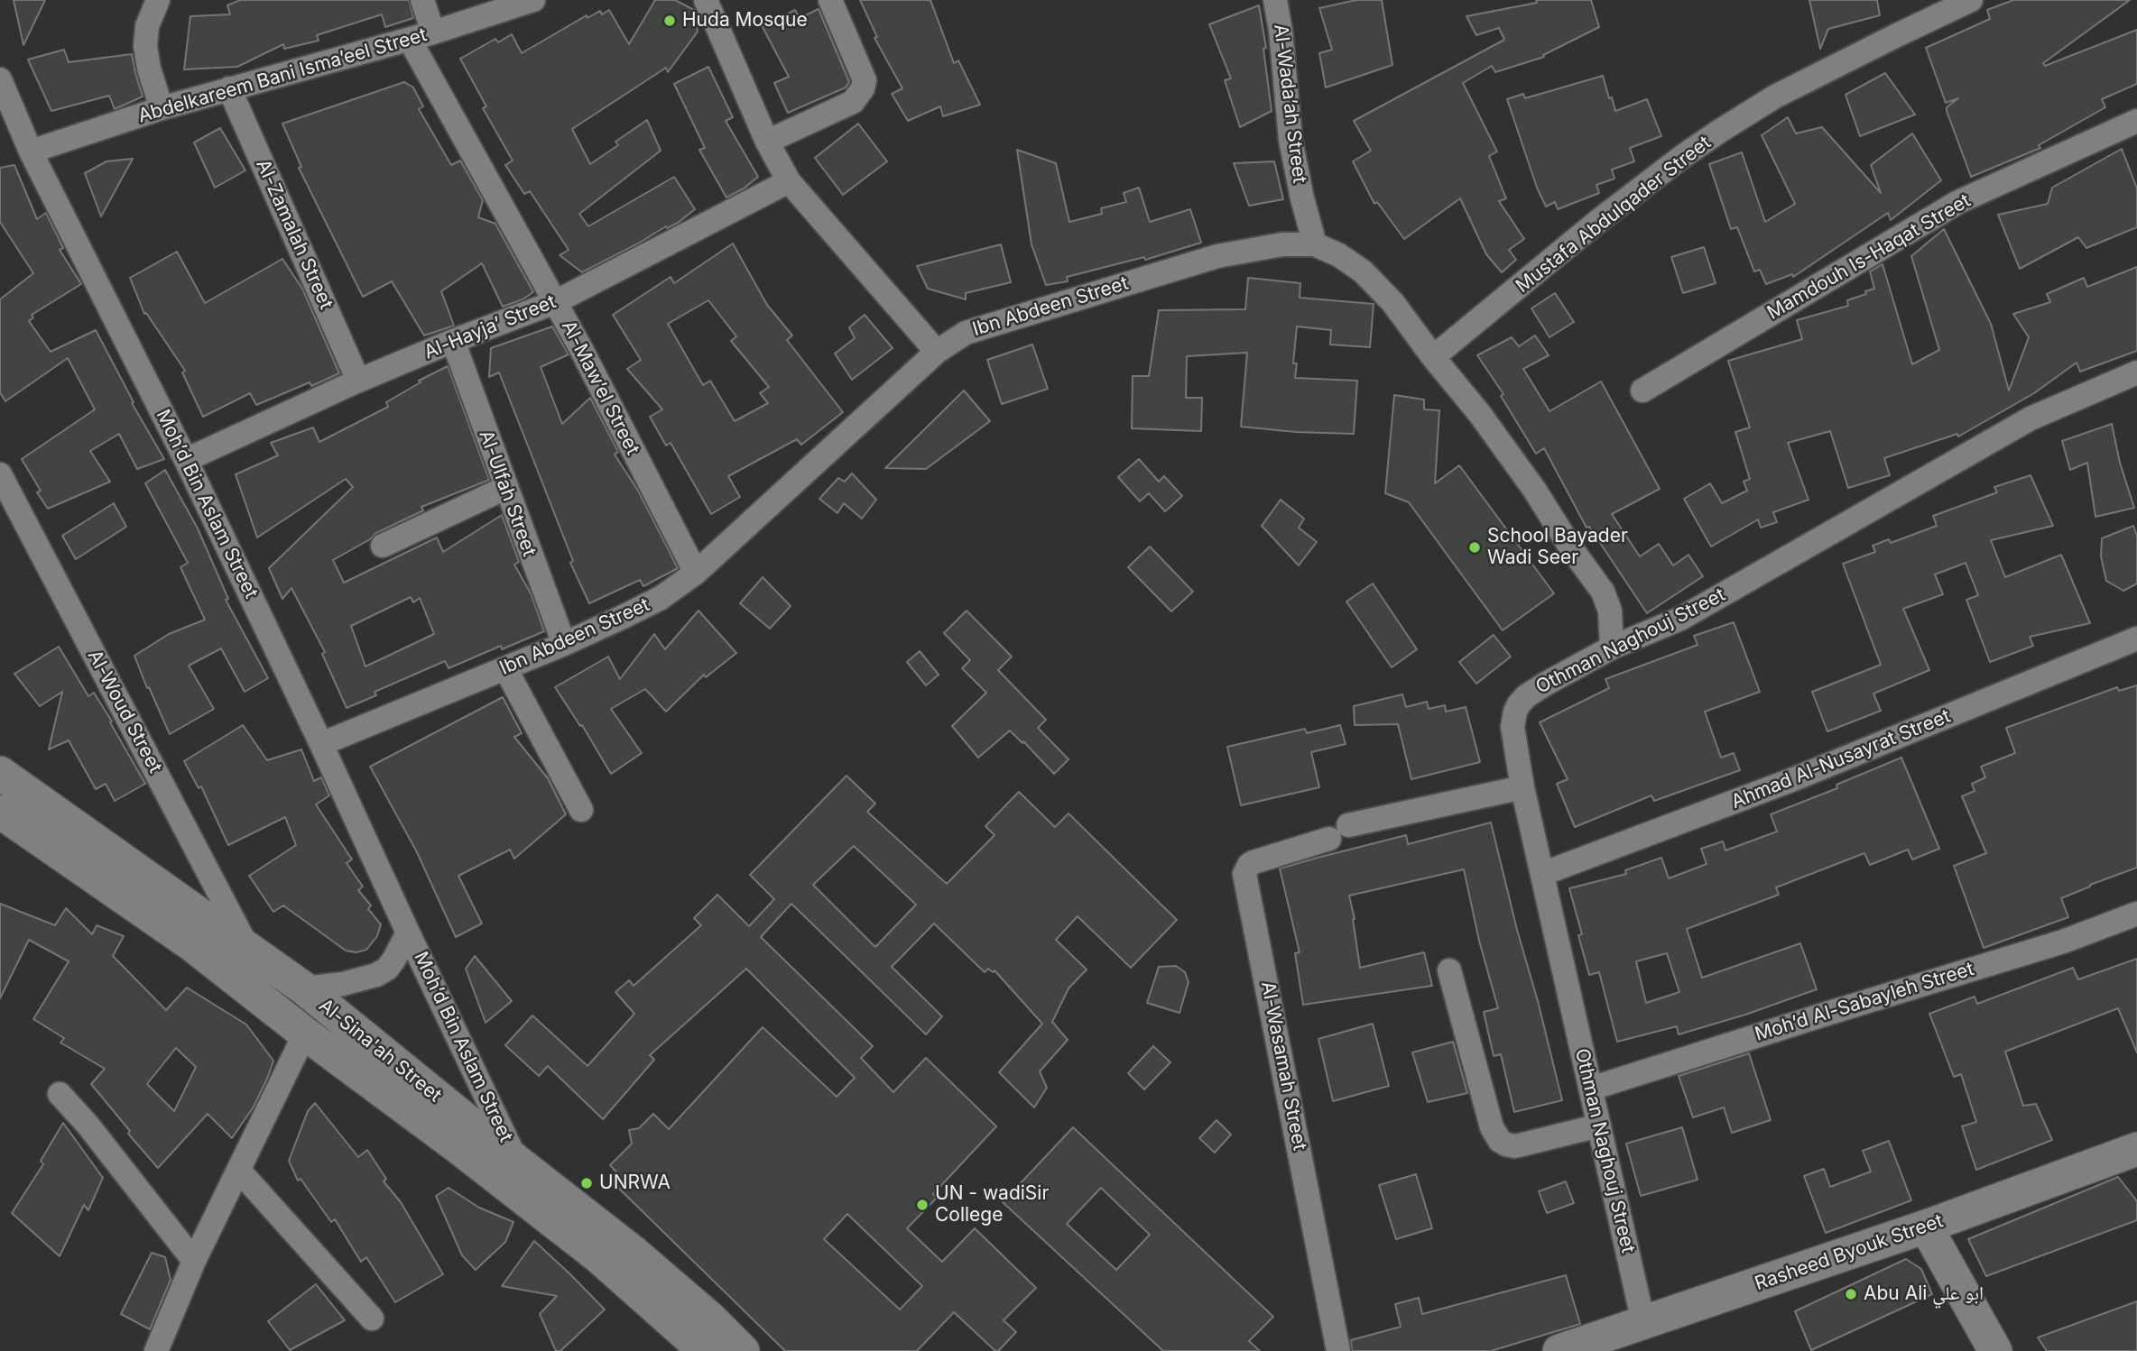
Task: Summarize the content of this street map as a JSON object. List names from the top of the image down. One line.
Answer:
{"streets":{"main road":["Al-Sina'ah Street","Rasheed Byouk Street"],"street":["Abdelkareem Bani Isma’eel Street","Al-Wada’ah Street","Mustafa Abdulqader Street","Al-Zamalah Street","Mamdouh Is-Haqat Street","Ibn Abdeen Street","Al-Hayja’ Street","Al-Maw’el Street","Al-Ulfah Street","Moh’d Bin Aslam Street","Othman Naghouj Street","Al-Woud Street","Ahmad Al-Nusayrat Street","Moh’d Al-Sabayleh Street","Al-Wasamah Street"]},"crossings":[["Abdelkareem Bani Isma’eel Street","Al-Zamalah Street"],["Abdelkareem Bani Isma’eel Street","Al-Maw’el Street"],["Abdelkareem Bani Isma’eel Street","Moh’d Bin Aslam Street"],["Al-Wada’ah Street","Ibn Abdeen Street"],["Mustafa Abdulqader Street","Ibn Abdeen Street"],["Al-Zamalah Street","Al-Hayja’ Street"],["Ibn Abdeen Street","Al-Maw’el Street"],["Ibn Abdeen Street","Al-Ulfah Street"],["Ibn Abdeen Street","Moh’d Bin Aslam Street"],["Ibn Abdeen Street","Othman Naghouj Street"],["Al-Hayja’ Street","Al-Maw’el Street"],["Al-Hayja’ Street","Al-Ulfah Street"],["Al-Hayja’ Street","Moh’d Bin Aslam Street"],["Moh’d Bin Aslam Street","Al-Sina'ah Street"],["Othman Naghouj Street","Ahmad Al-Nusayrat Street"],["Othman Naghouj Street","Moh’d Al-Sabayleh Street"],["Othman Naghouj Street","Al-Wasamah Street"],["Othman Naghouj Street","Rasheed Byouk Street"],["Al-Woud Street","Al-Sina'ah Street"]],"places":["Huda Mosque","School Bayader Wadi Seer","UNRWA","UN - wadiSir College","Abu Ali ابو علي"]}
